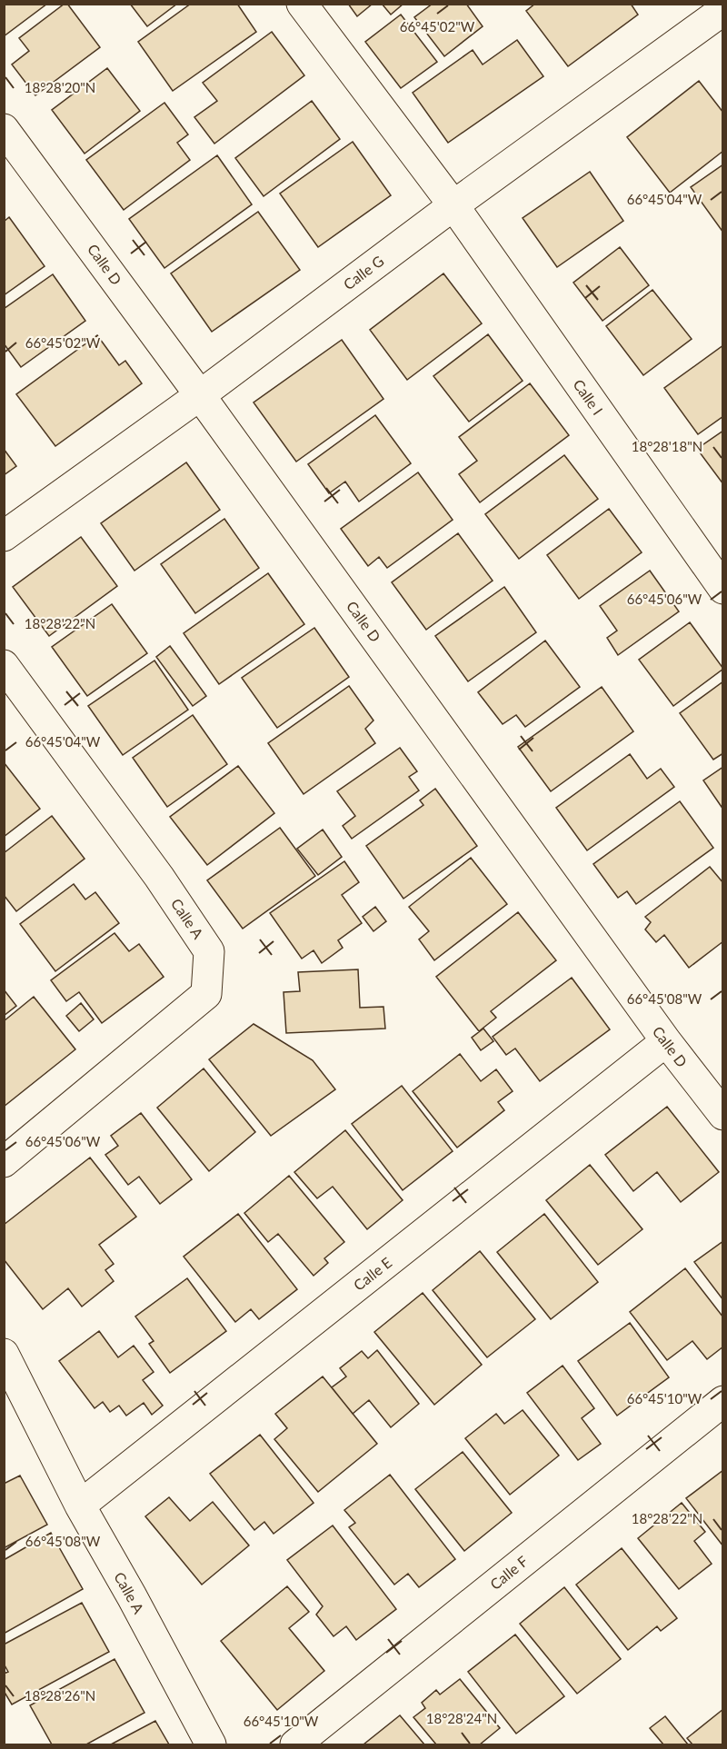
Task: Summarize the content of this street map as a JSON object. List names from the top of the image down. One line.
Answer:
{"streets":{"street":["Calle D","Calle G","Calle I","Calle A","Calle E","Calle F"]},"crossings":[["Calle D","Calle G"],["Calle D","Calle E"],["Calle G","Calle I"],["Calle A","Calle E"]],"coordinates":["66°45'02\"W","18°28'20\"N","66°45'04\"W","18°28'18\"N","66°45'06\"W","18°28'22\"N","66°45'08\"W","66°45'10\"W","18°28'26\"N","18°28'24\"N"]}
